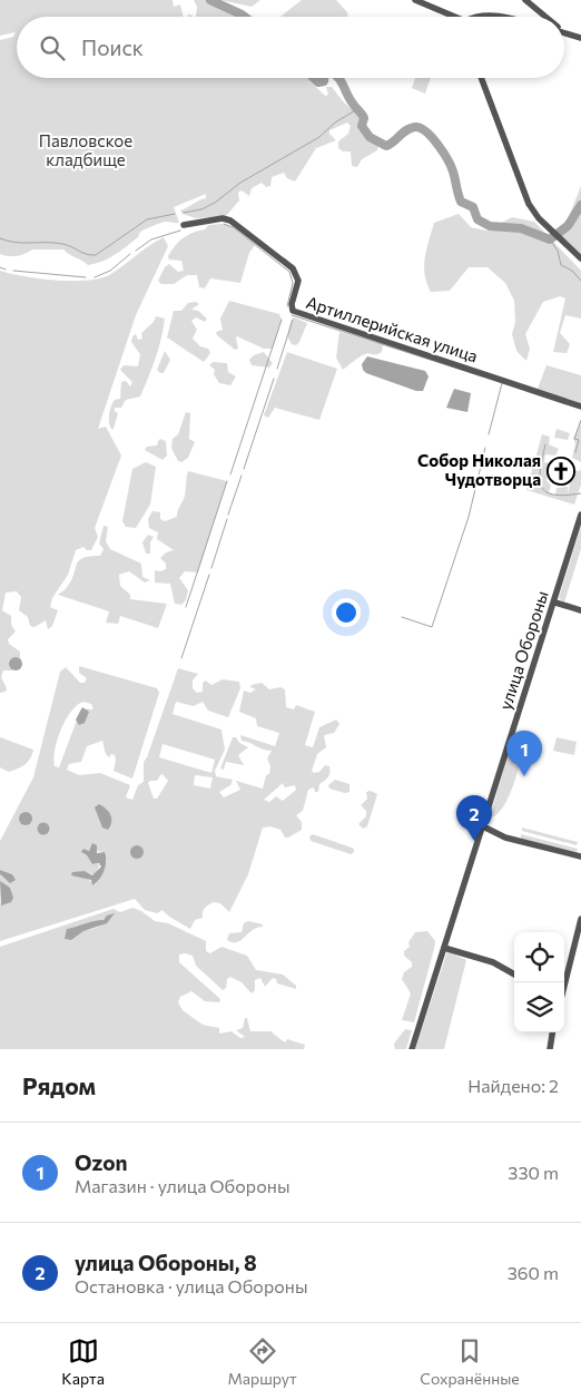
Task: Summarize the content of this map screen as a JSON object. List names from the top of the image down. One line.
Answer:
{"streets":{"street":["Артиллерийская улица","улица Обороны"]},"parks":["Павловское кладбище"],"places":{"church":["Собор Николая Чудотворца"]},"page":{"search":"Поиск","pins":["1","2"],"heading":["Рядом","Найдено: 2"],"list":[{"mark":"1","name":"Ozon","note":"Магазин · улица Обороны","value":"330 m"},{"mark":"2","name":"улица Обороны, 8","note":"Остановка · улица Обороны","value":"360 m"}],"nav":["Карта","Маршрут","Сохранённые"]}}
